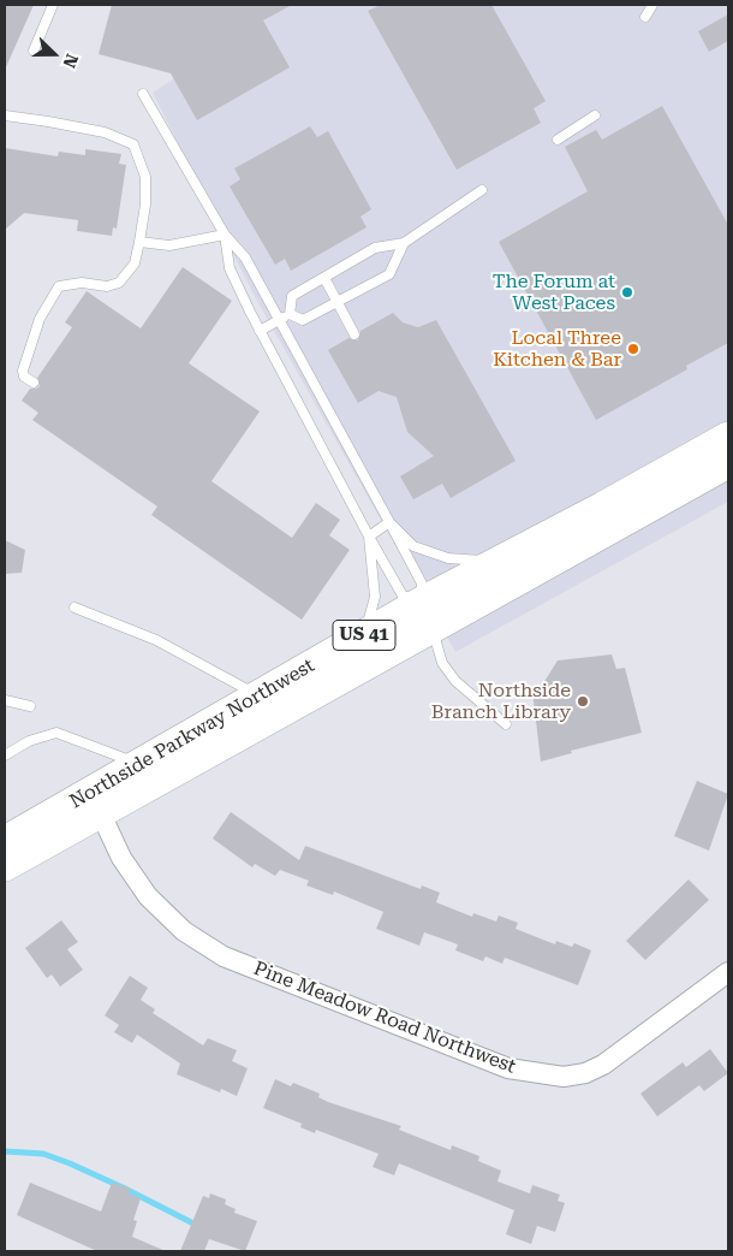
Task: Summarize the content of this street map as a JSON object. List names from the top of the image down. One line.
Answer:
{"streets":{"main road":["US 41","Northside Parkway Northwest"],"street":["Pine Meadow Road Northwest"]},"crossings":[["Northside Parkway Northwest","Pine Meadow Road Northwest"]],"places":["The Forum at West Paces","Local Three Kitchen & Bar","Northside Branch Library"],"north":"right"}
